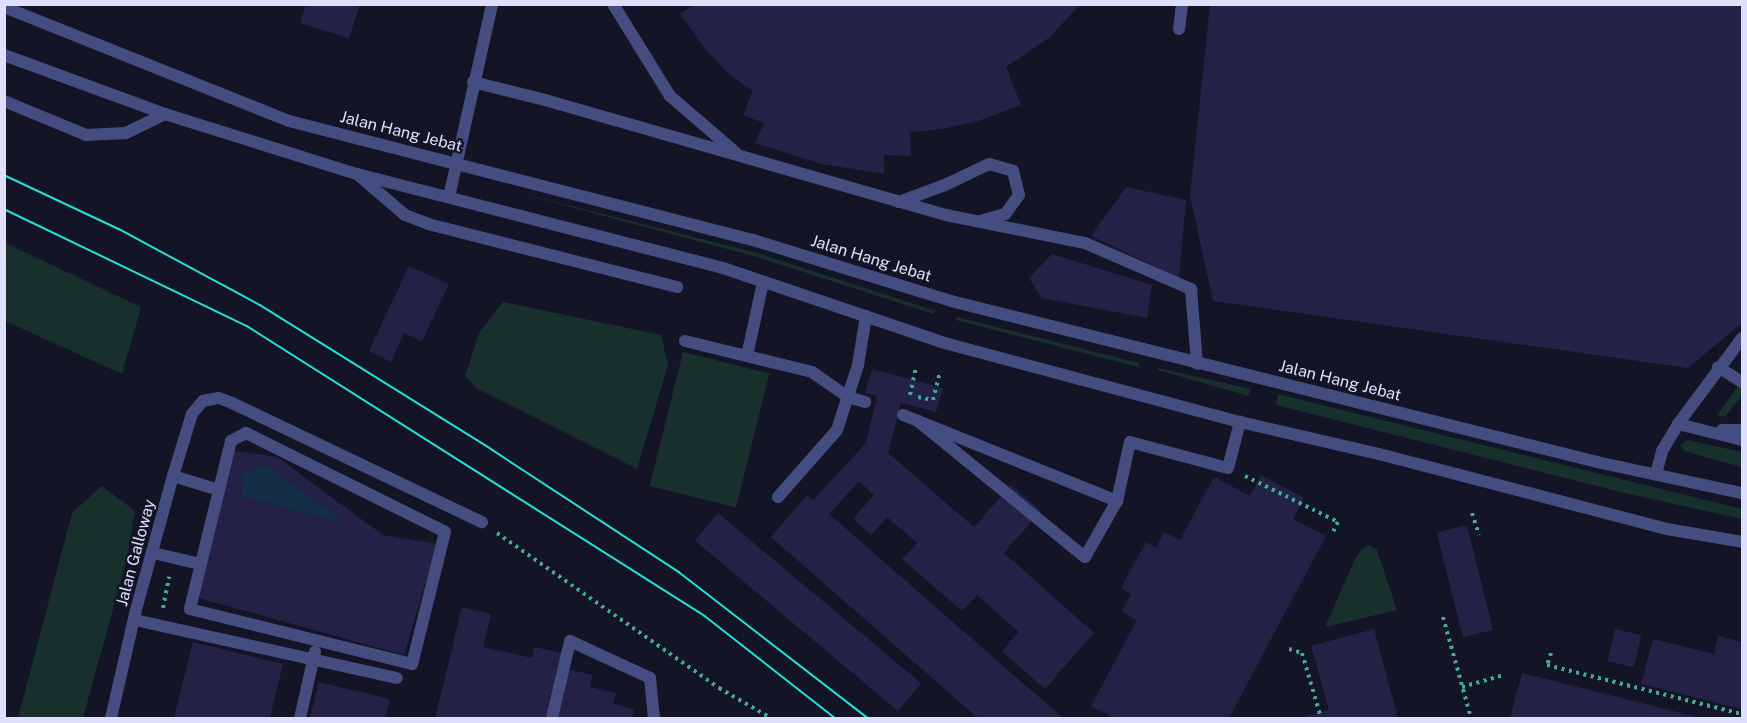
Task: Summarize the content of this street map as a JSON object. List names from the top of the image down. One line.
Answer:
{"streets":{"street":["Jalan Hang Jebat","Jalan Galloway"]}}
